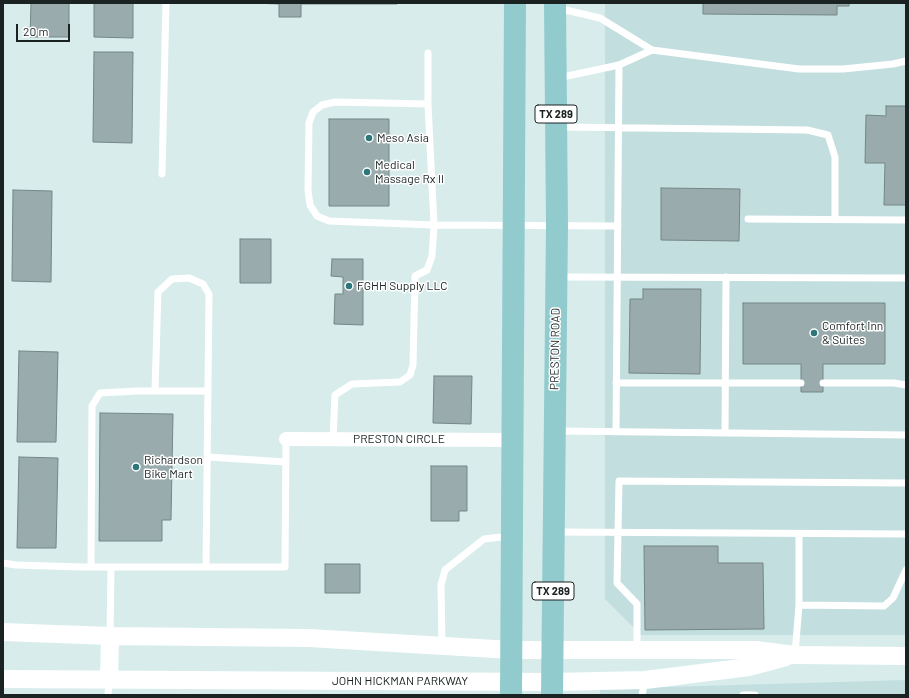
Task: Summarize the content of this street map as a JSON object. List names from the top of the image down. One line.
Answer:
{"streets":{"main road":["TX 289","PRESTON ROAD"],"street":["PRESTON CIRCLE","JOHN HICKMAN PARKWAY"]},"crossings":[["PRESTON ROAD","JOHN HICKMAN PARKWAY"]],"places":["Meso Asia","Medical Massage Rx II","FGHH Supply LLC","Comfort Inn & Suites","Richardson Bike Mart"],"scale_bar":"20 m"}
